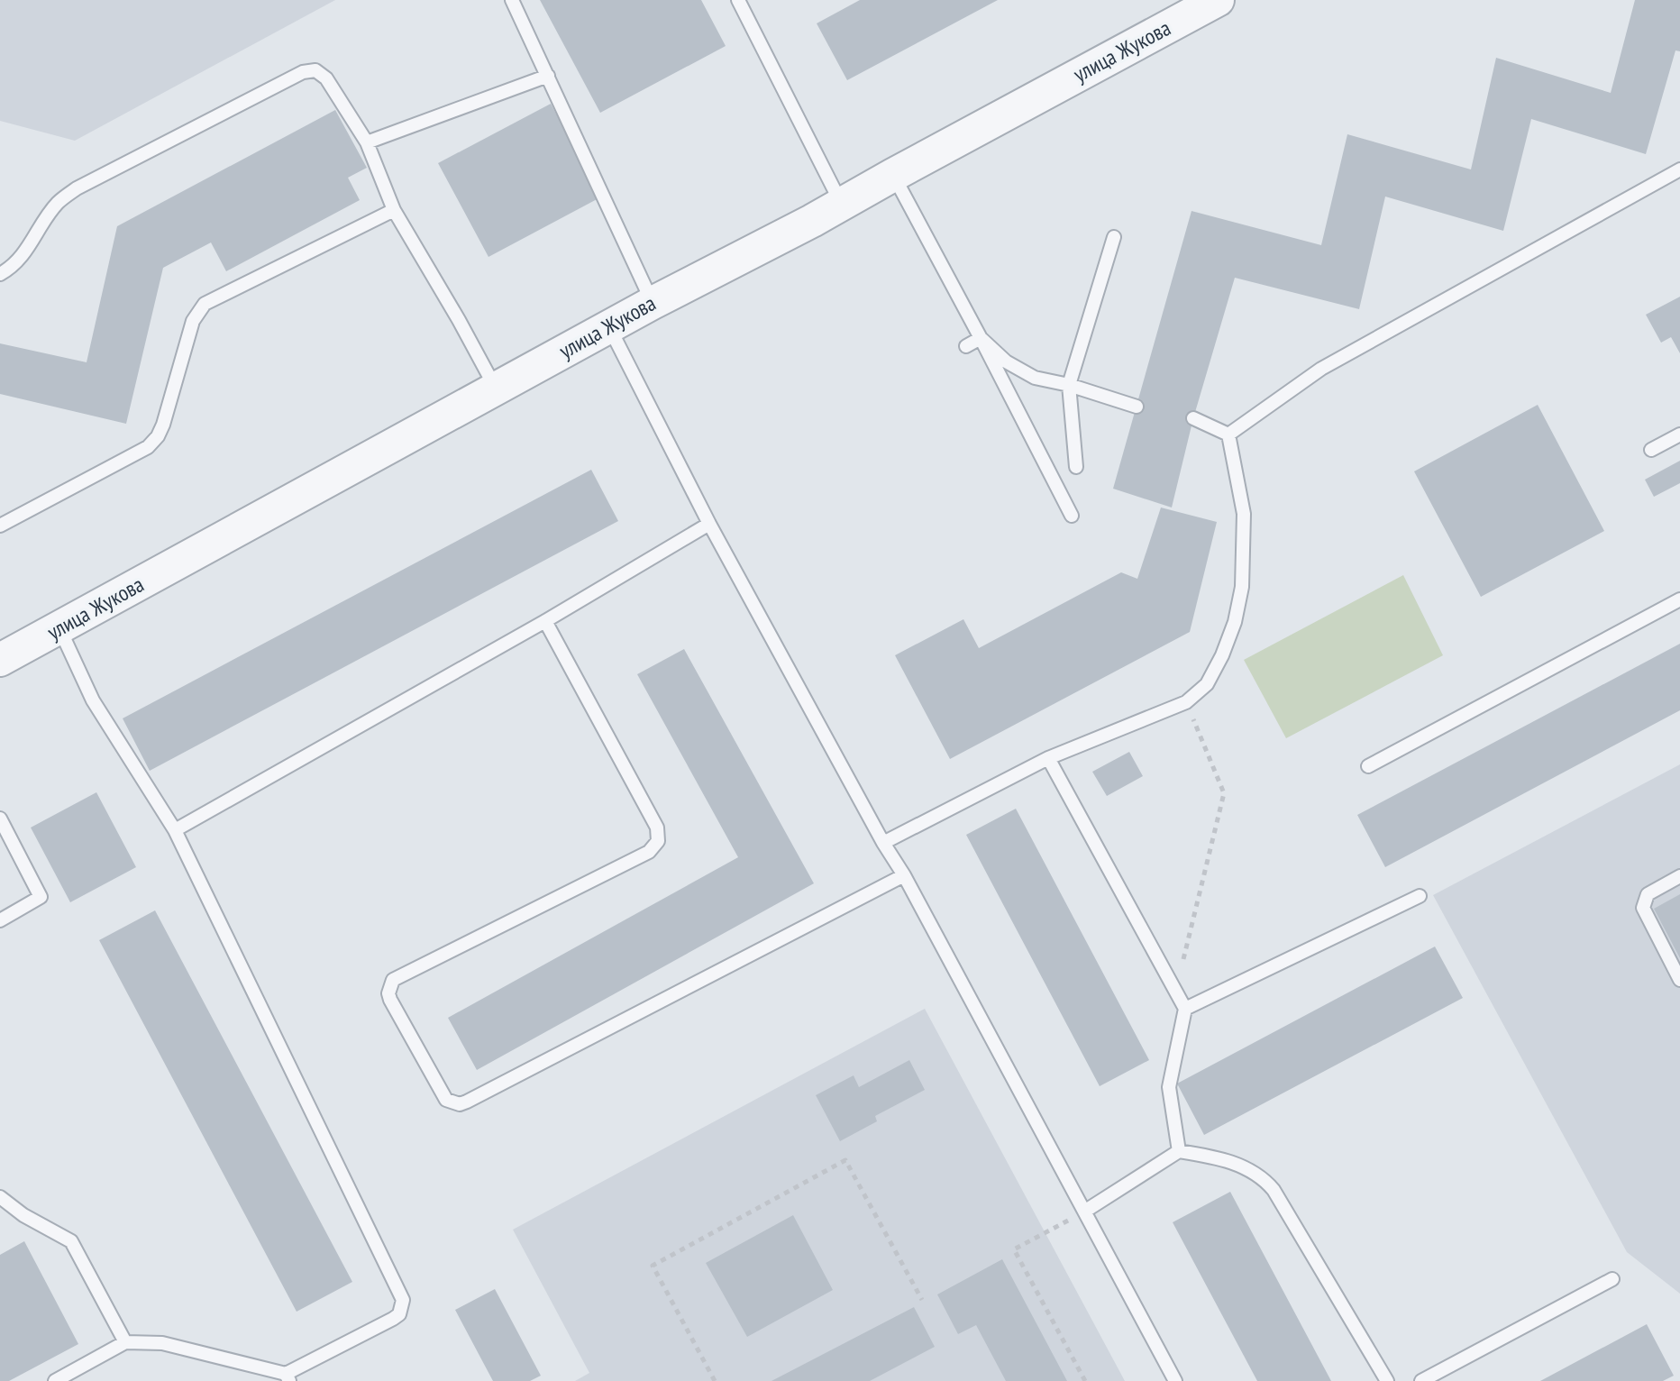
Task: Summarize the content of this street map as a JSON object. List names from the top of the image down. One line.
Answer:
{"streets":{"street":["улица Жукова"]}}
